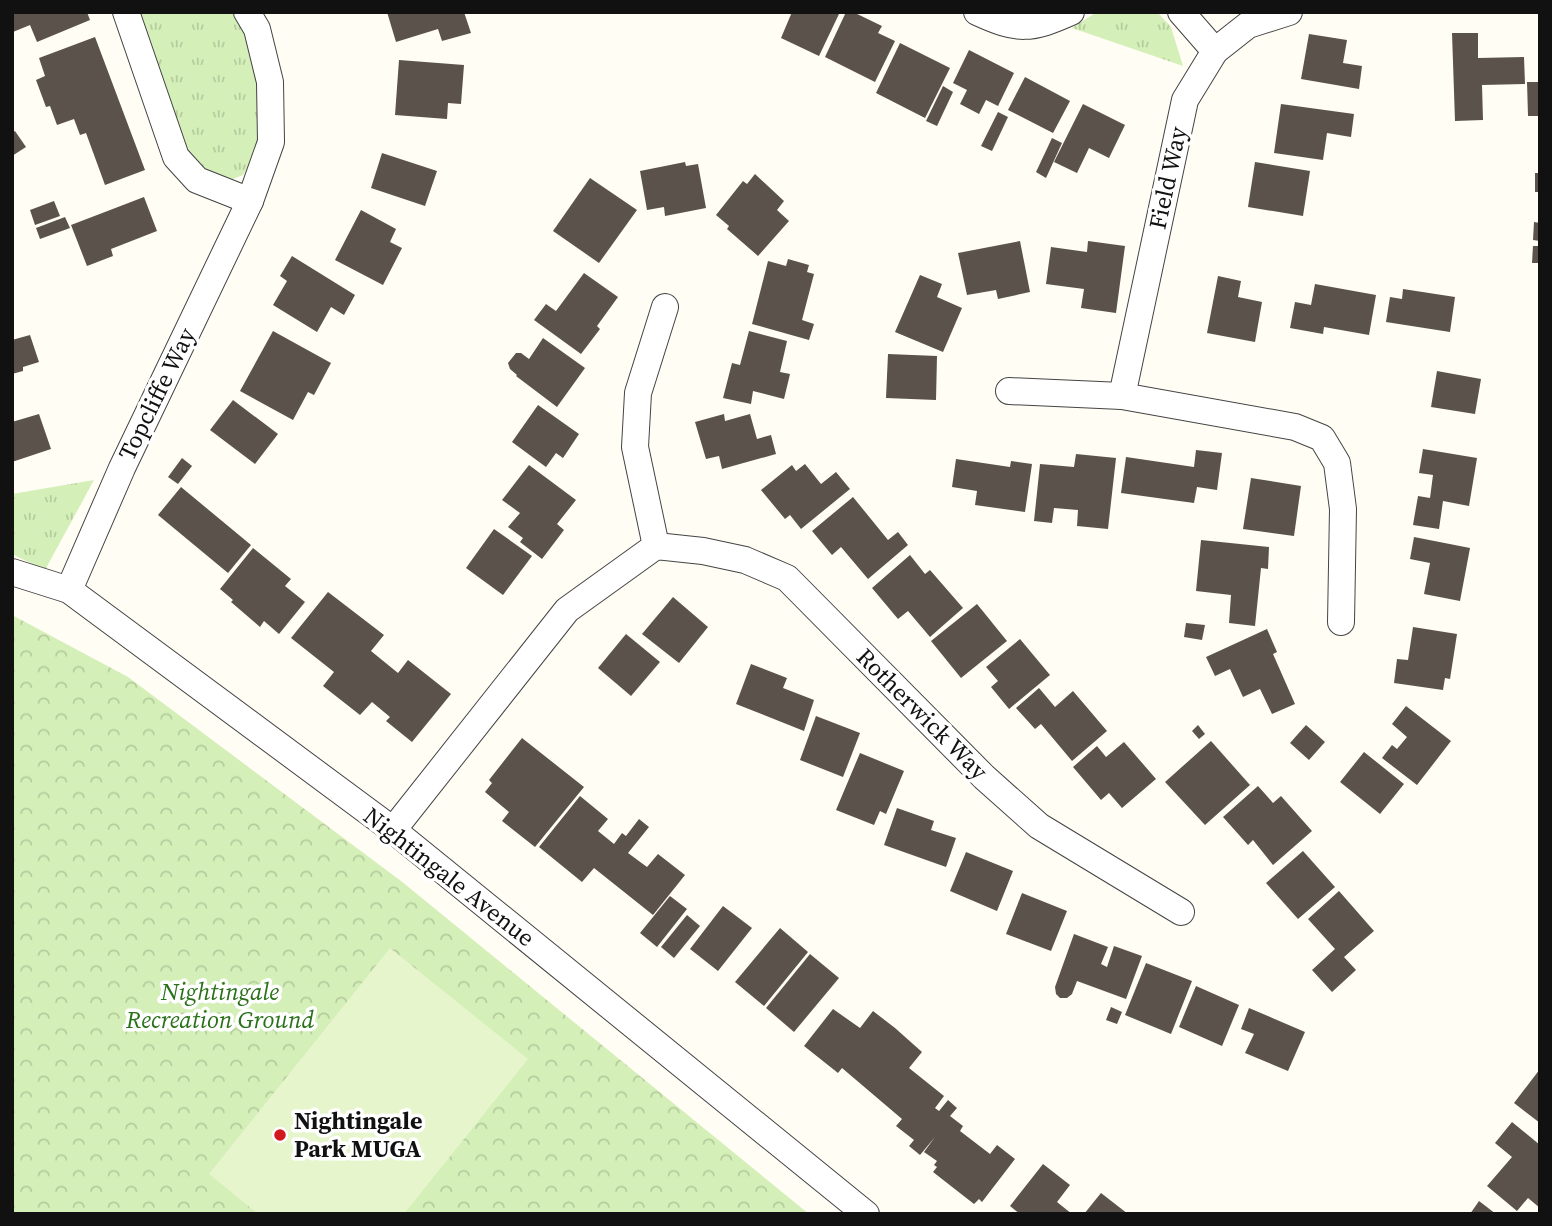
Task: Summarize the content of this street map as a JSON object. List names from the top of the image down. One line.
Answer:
{"streets":{"street":["Field Way","Topcliffe Way","Rotherwick Way","Nightingale Avenue"]},"crossings":[["Topcliffe Way","Nightingale Avenue"]],"parks":["Nightingale Recreation Ground"],"places":["Nightingale Park MUGA"]}
